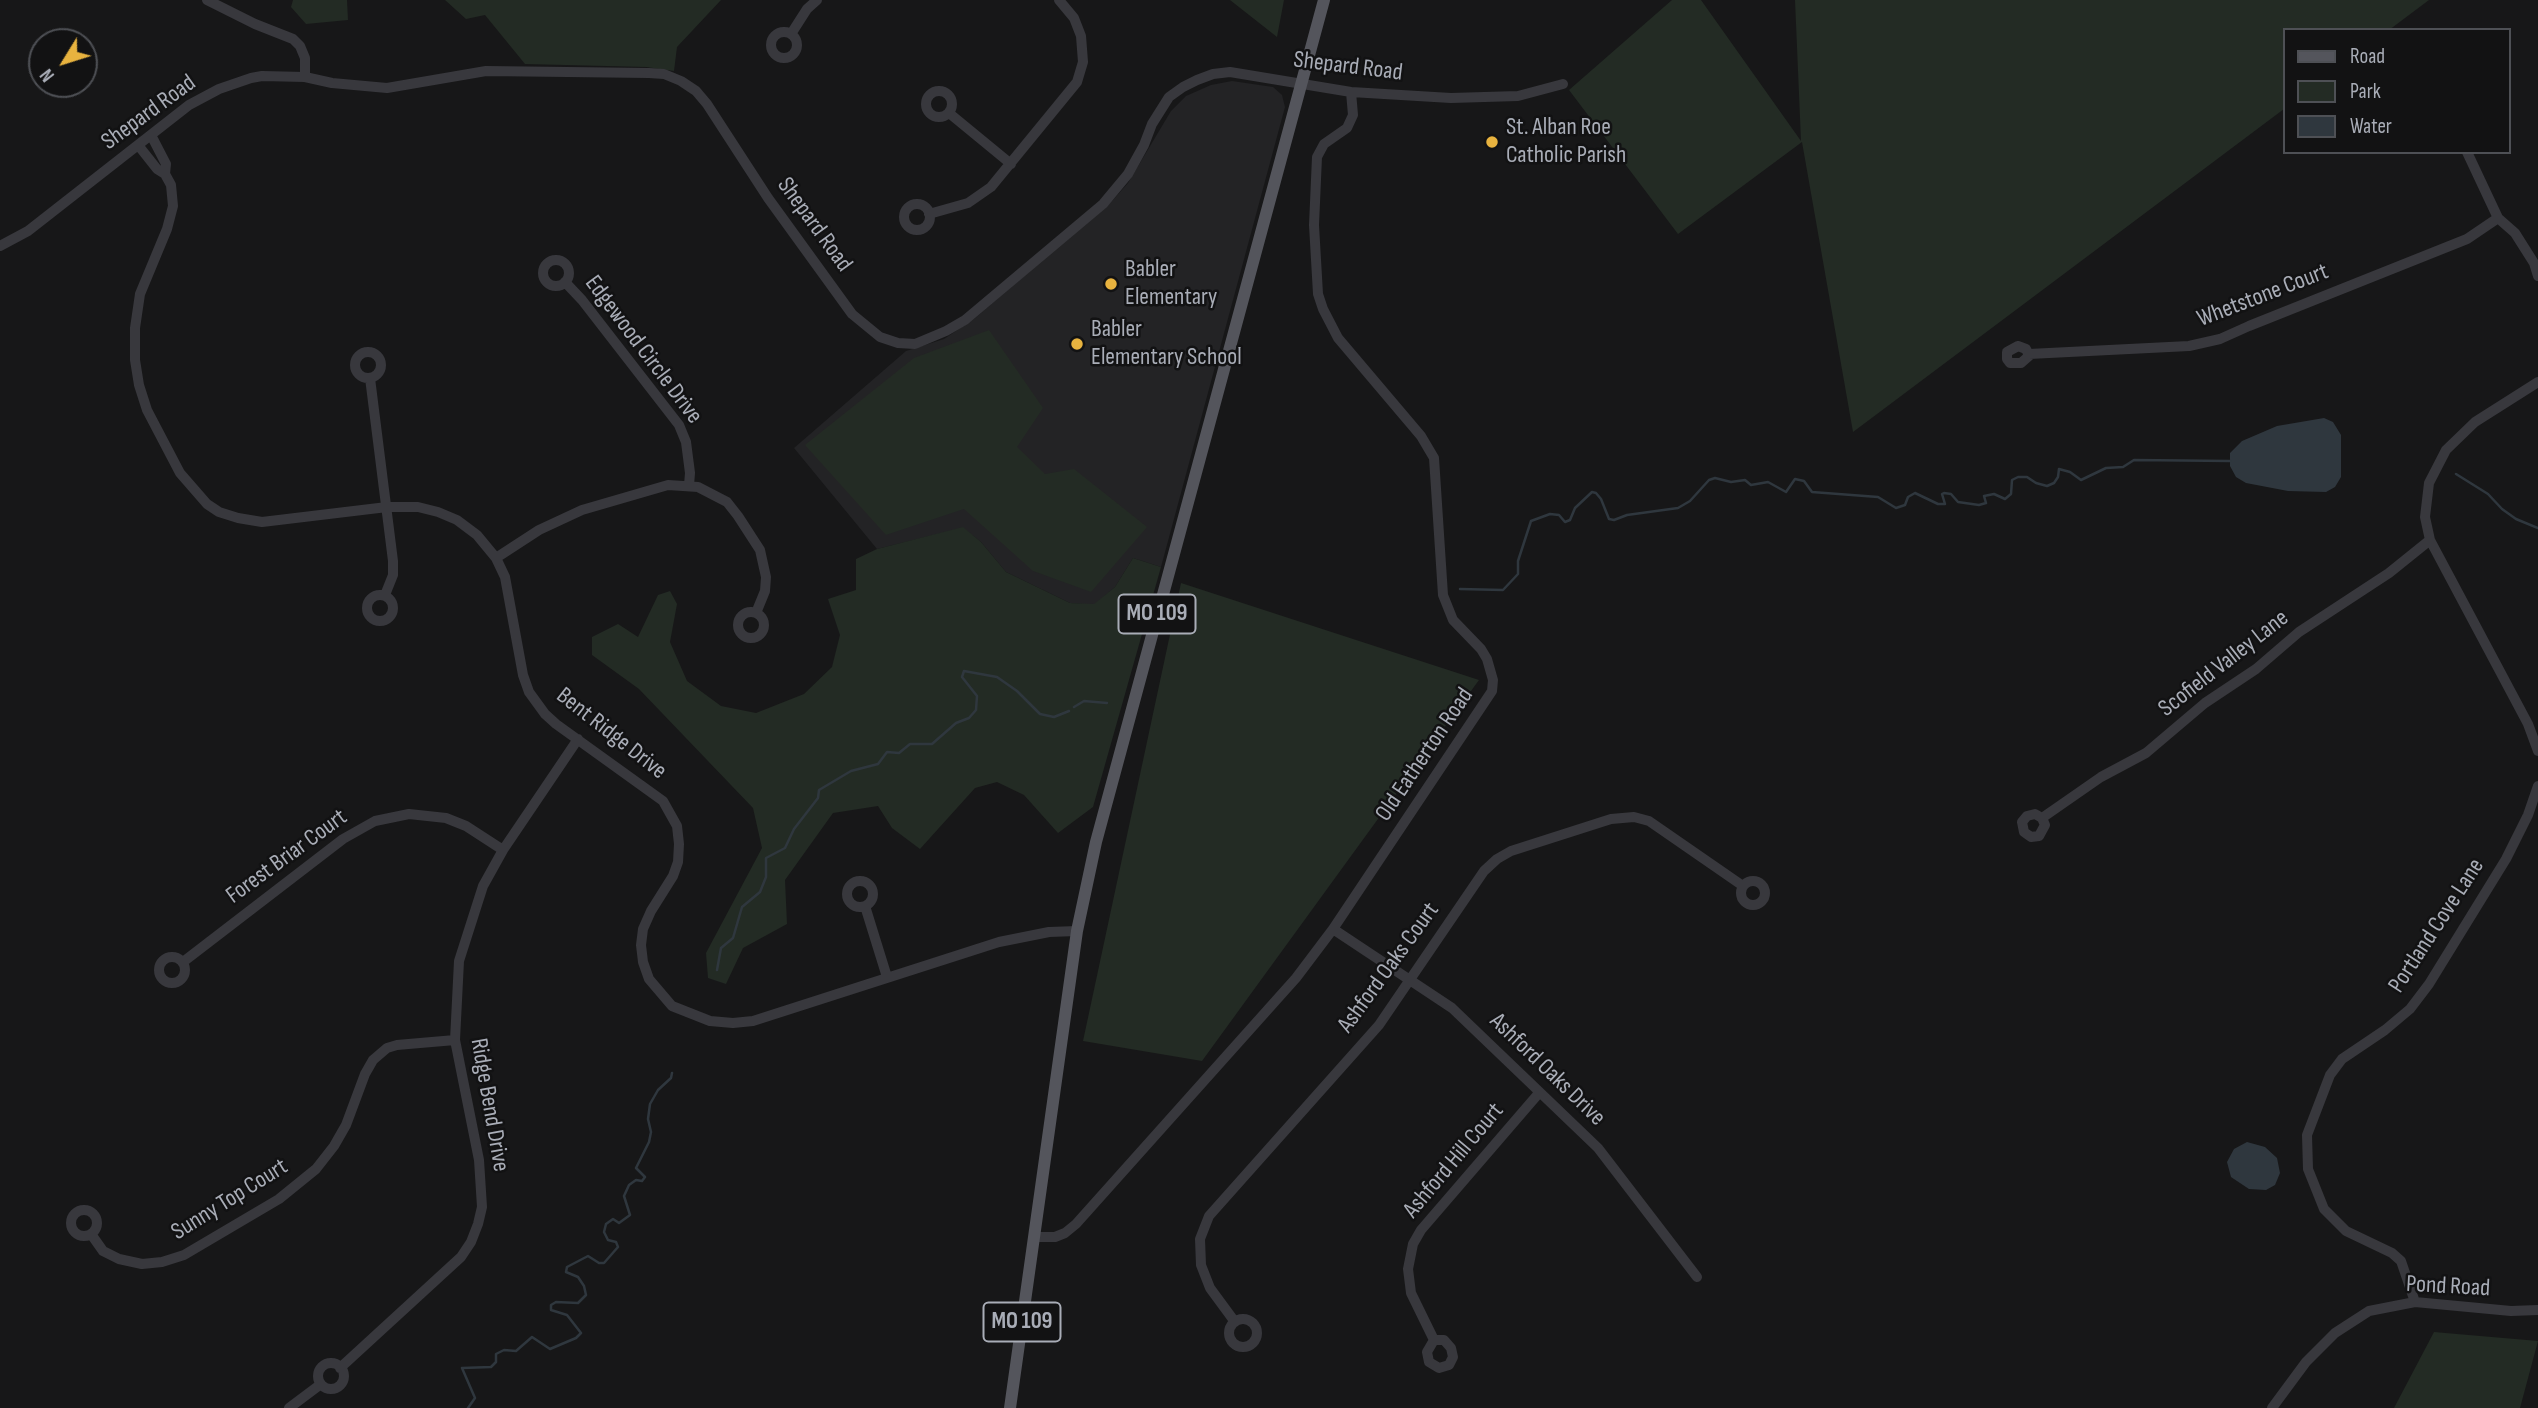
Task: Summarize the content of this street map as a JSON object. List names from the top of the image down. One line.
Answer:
{"streets":{"main road":["MO 109"],"street":["Shepard Road","Whetstone Court","Edgewood Circle Drive","Scofield Valley Lane","Bent Ridge Drive","Old Eatherton Road","Forest Briar Court","Portland Cove Lane","Ashford Oaks Court","Ashford Oaks Drive","Ridge Bend Drive","Ashford Hill Court","Sunny Top Court","Pond Road"]},"crossings":[["Shepard Road","MO 109"],["Shepard Road","Bent Ridge Drive"],["Shepard Road","Old Eatherton Road"],["MO 109","Bent Ridge Drive"],["MO 109","Old Eatherton Road"],["Bent Ridge Drive","Ridge Bend Drive"],["Old Eatherton Road","Ashford Oaks Drive"],["Forest Briar Court","Ridge Bend Drive"],["Portland Cove Lane","Pond Road"],["Ashford Oaks Court","Ashford Oaks Drive"],["Ashford Oaks Drive","Ashford Hill Court"],["Ridge Bend Drive","Sunny Top Court"]],"places":["St. Alban Roe Catholic Parish","Babler Elementary","Babler Elementary School"],"legend":["Road","Park","Water"],"north":"bottom left"}
